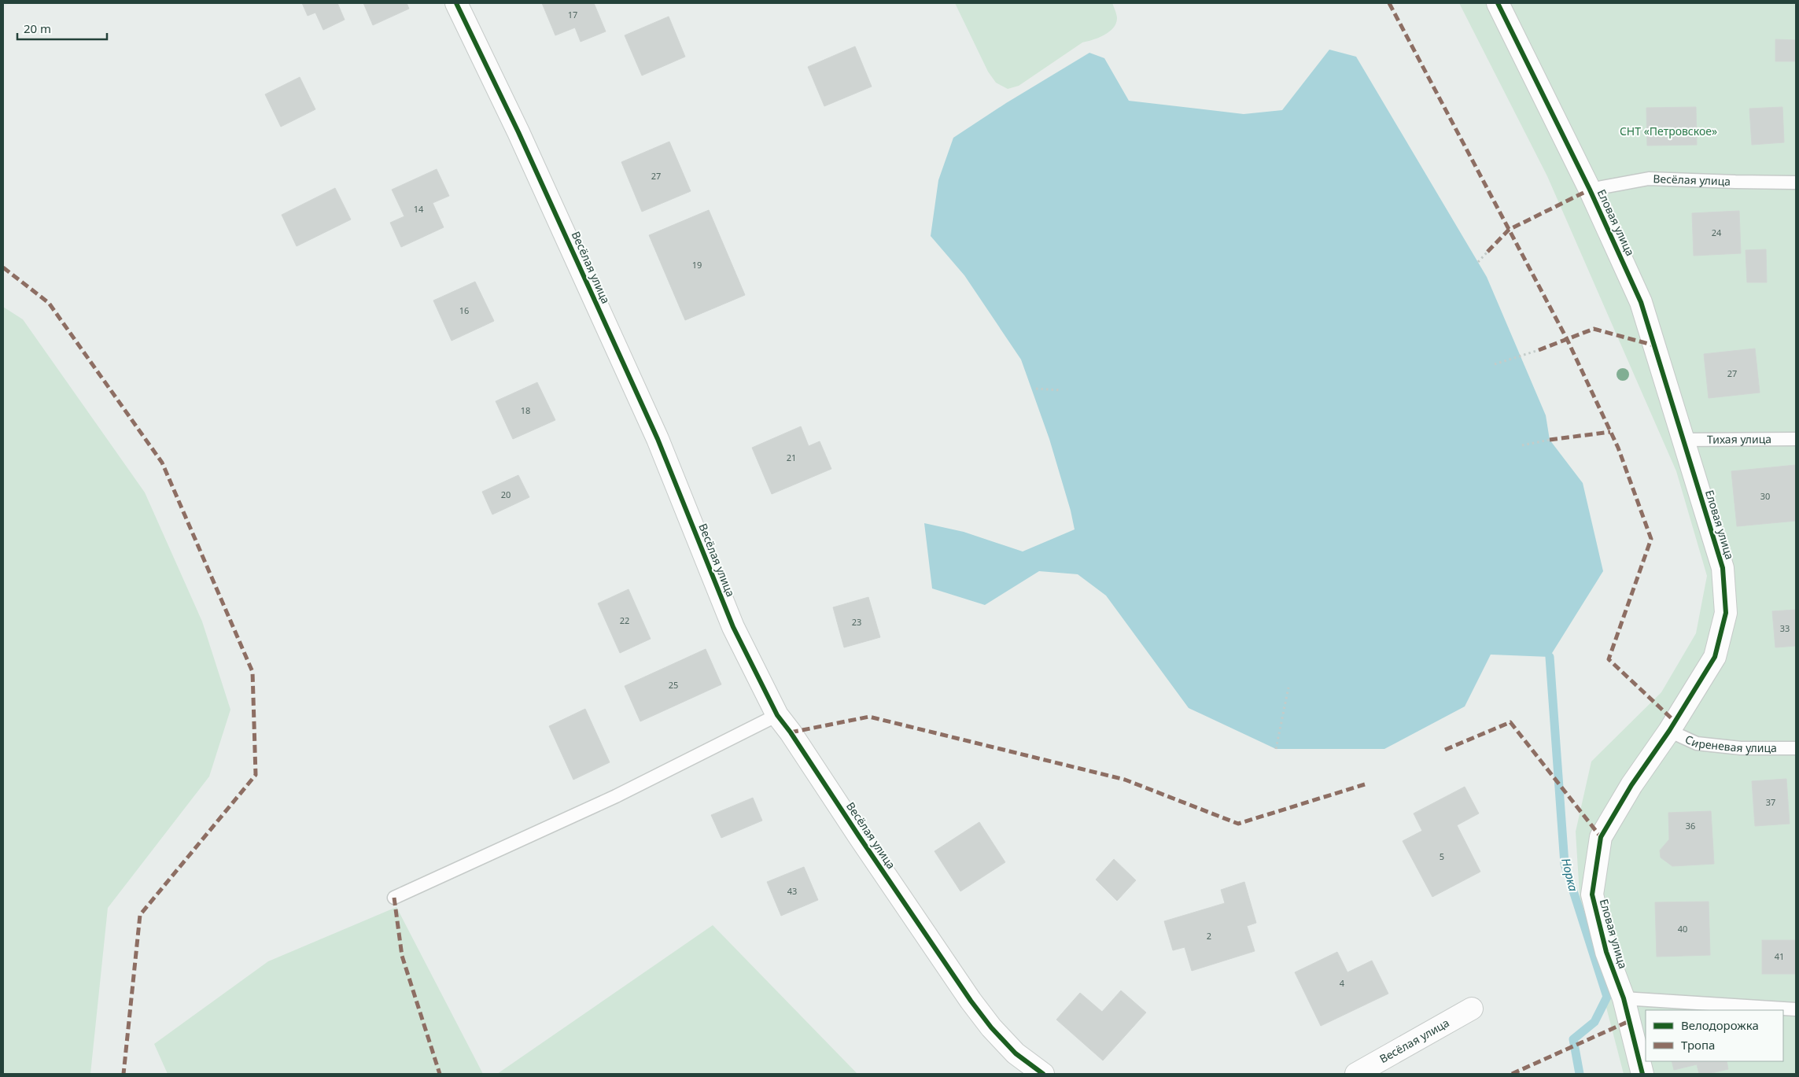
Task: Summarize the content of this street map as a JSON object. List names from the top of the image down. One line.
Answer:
{"streets":{"street":["Весёлая улица","Еловая улица"],"lane":["Тихая улица","Сиреневая улица"]},"crossings":[["Весёлая улица","Еловая улица"],["Еловая улица","Тихая улица"],["Еловая улица","Сиреневая улица"]],"water":["Норка"],"parks":["СНТ «Петровское»"],"house_numbers":["17","27","14","24","19","16","27","18","21","20","30","22","23","33","25","37","36","5","43","40","2","41","4"],"legend":["Велодорожка","Тропа"],"scale_bar":"20 m"}
